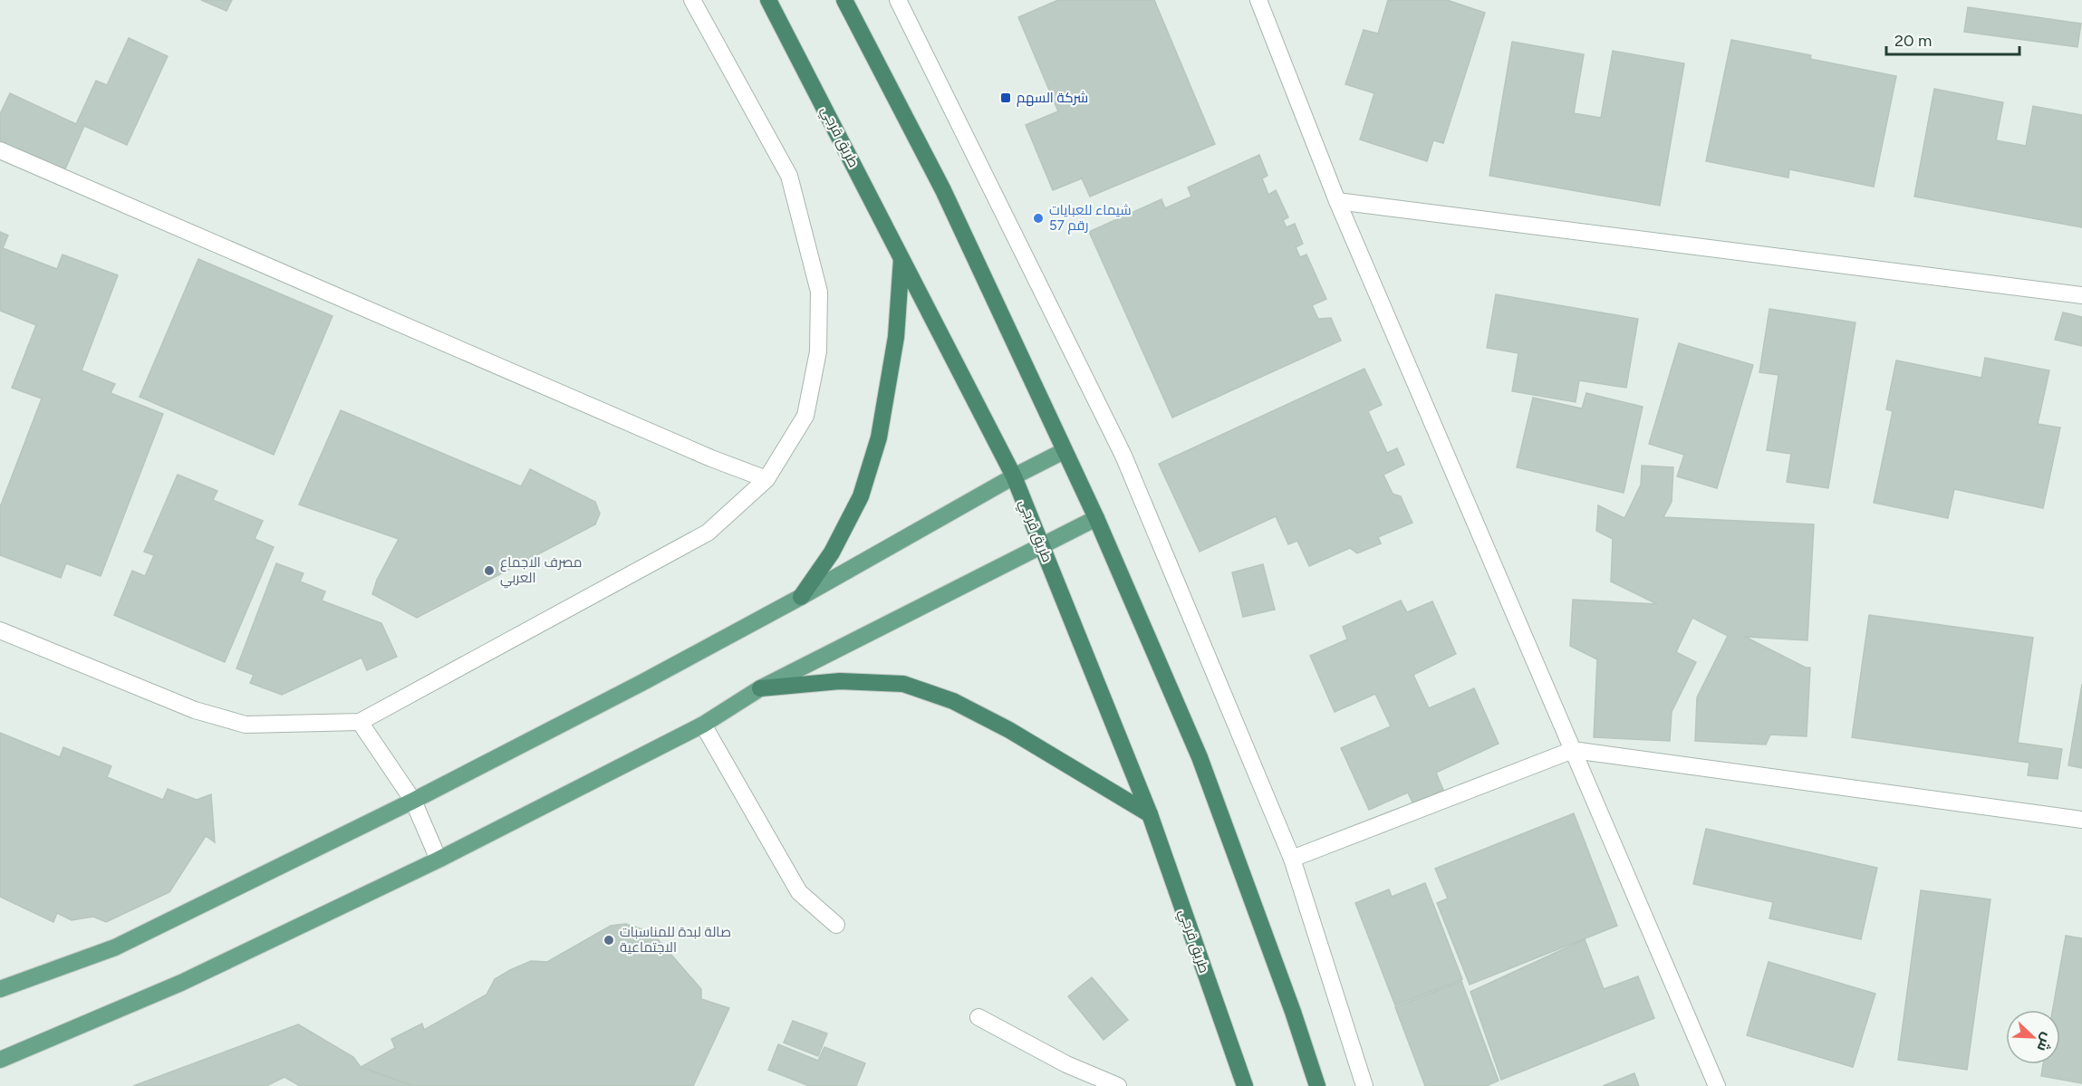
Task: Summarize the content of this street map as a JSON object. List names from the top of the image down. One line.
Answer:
{"streets":{"highway":["طريق قرجي"]},"places":{"transit":["شركة السهم"],"other":["شيماء للعبايات رقم 57","مصرف الاجماع العربي","صالة لبدة للمناسبات الاجتماعية"]},"scale_bar":"20 m","north":"bottom right"}
